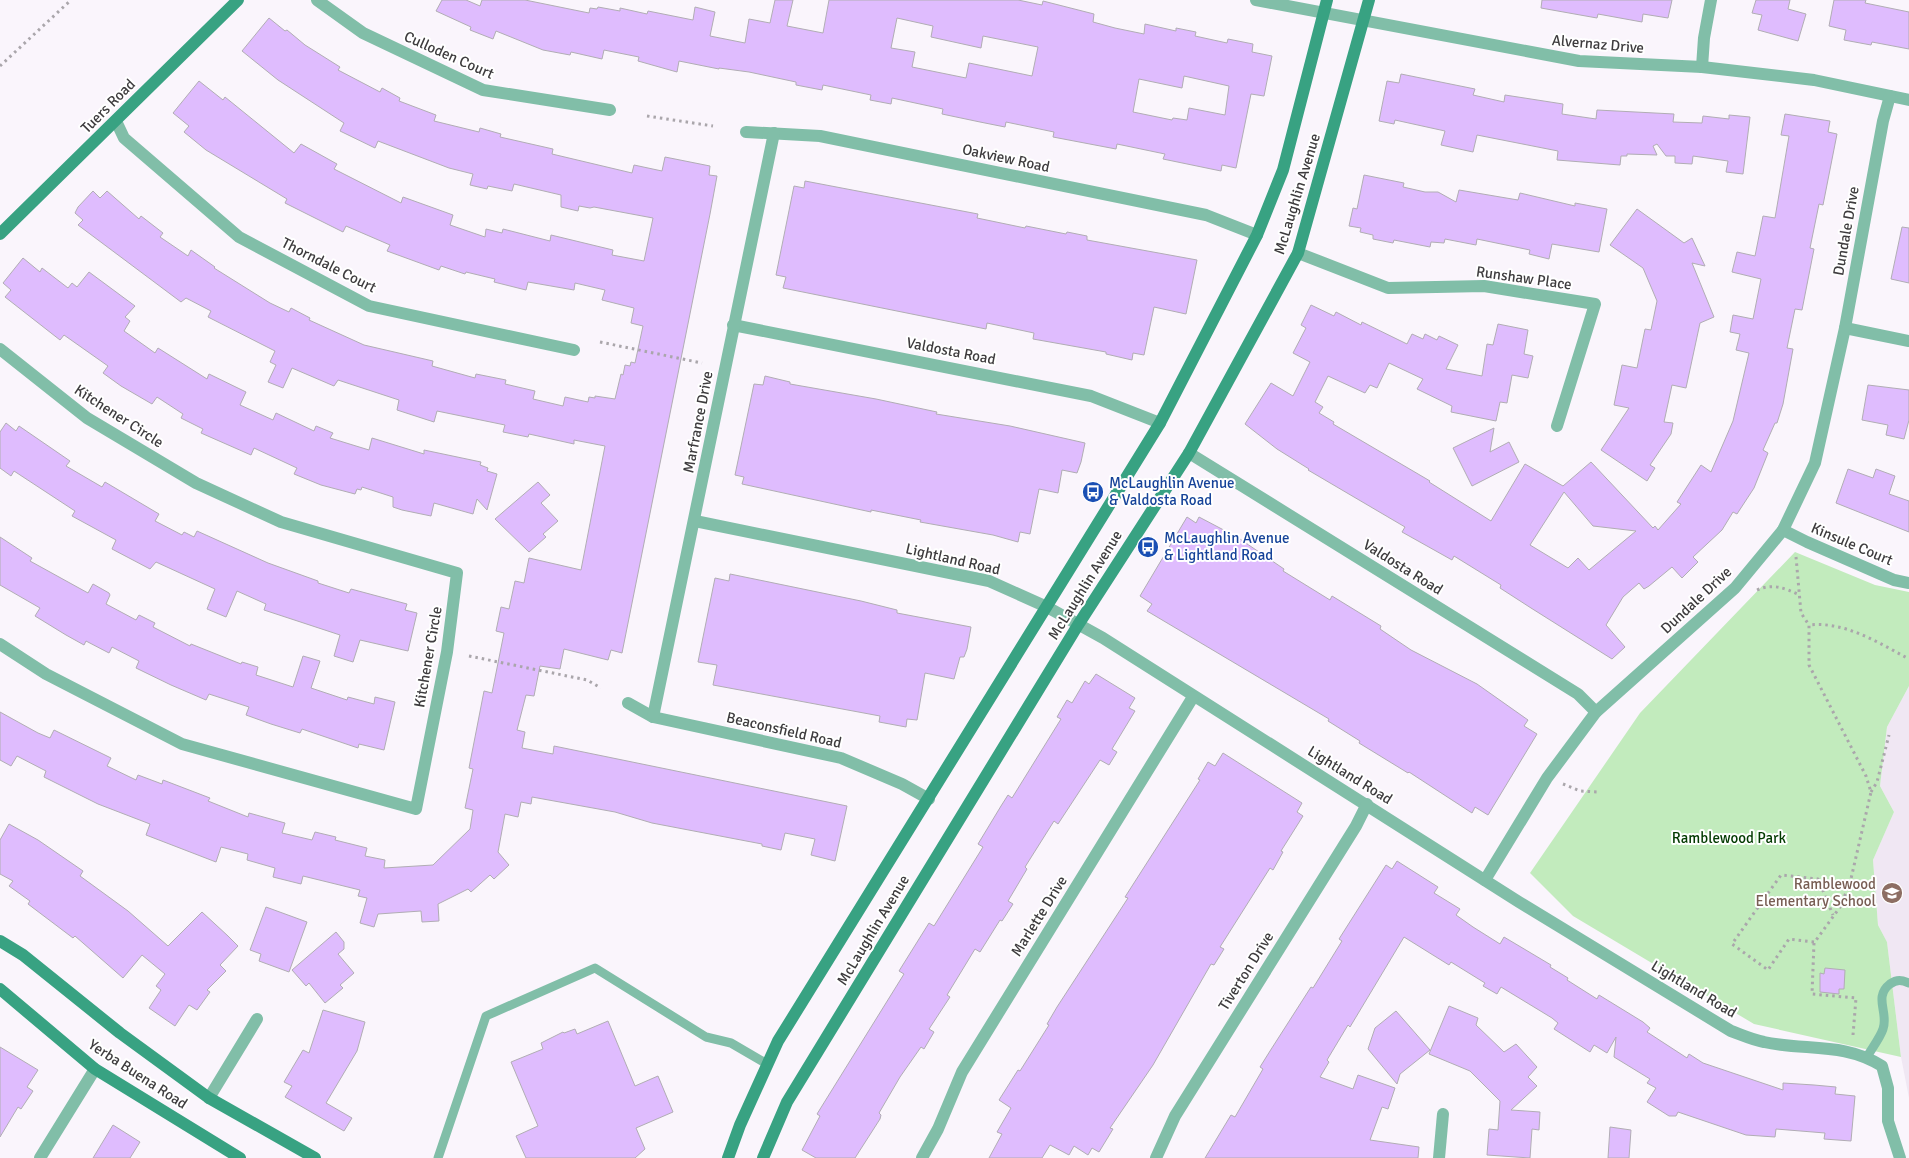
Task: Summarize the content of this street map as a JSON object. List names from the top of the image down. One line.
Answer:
{"streets":{"main road":["Tuers Road","McLaughlin Avenue","Yerba Buena Road"],"street":["Alvernaz Drive","Culloden Court","Oakview Road","Dundale Drive","Thorndale Court","Runshaw Place","Valdosta Road","Kitchener Circle","Marfrance Drive","Kinsule Court","Lightland Road","Beaconsfield Road","Marlette Drive","Tiverton Drive"]},"crossings":[["Alvernaz Drive","McLaughlin Avenue"],["Alvernaz Drive","Dundale Drive"],["Tuers Road","Thorndale Court"],["Oakview Road","McLaughlin Avenue"],["Oakview Road","Marfrance Drive"],["McLaughlin Avenue","Runshaw Place"],["McLaughlin Avenue","Valdosta Road"],["McLaughlin Avenue","Lightland Road"],["McLaughlin Avenue","Beaconsfield Road"],["Dundale Drive","Valdosta Road"],["Dundale Drive","Kinsule Court"],["Dundale Drive","Lightland Road"],["Valdosta Road","Marfrance Drive"],["Marfrance Drive","Lightland Road"],["Marfrance Drive","Beaconsfield Road"],["Lightland Road","Marlette Drive"],["Lightland Road","Tiverton Drive"]],"parks":["Ramblewood Park"],"places":{"bus stop":["McLaughlin Avenue & Valdosta Road","McLaughlin Avenue & Lightland Road"],"school or university":["Ramblewood Elementary School"]}}
